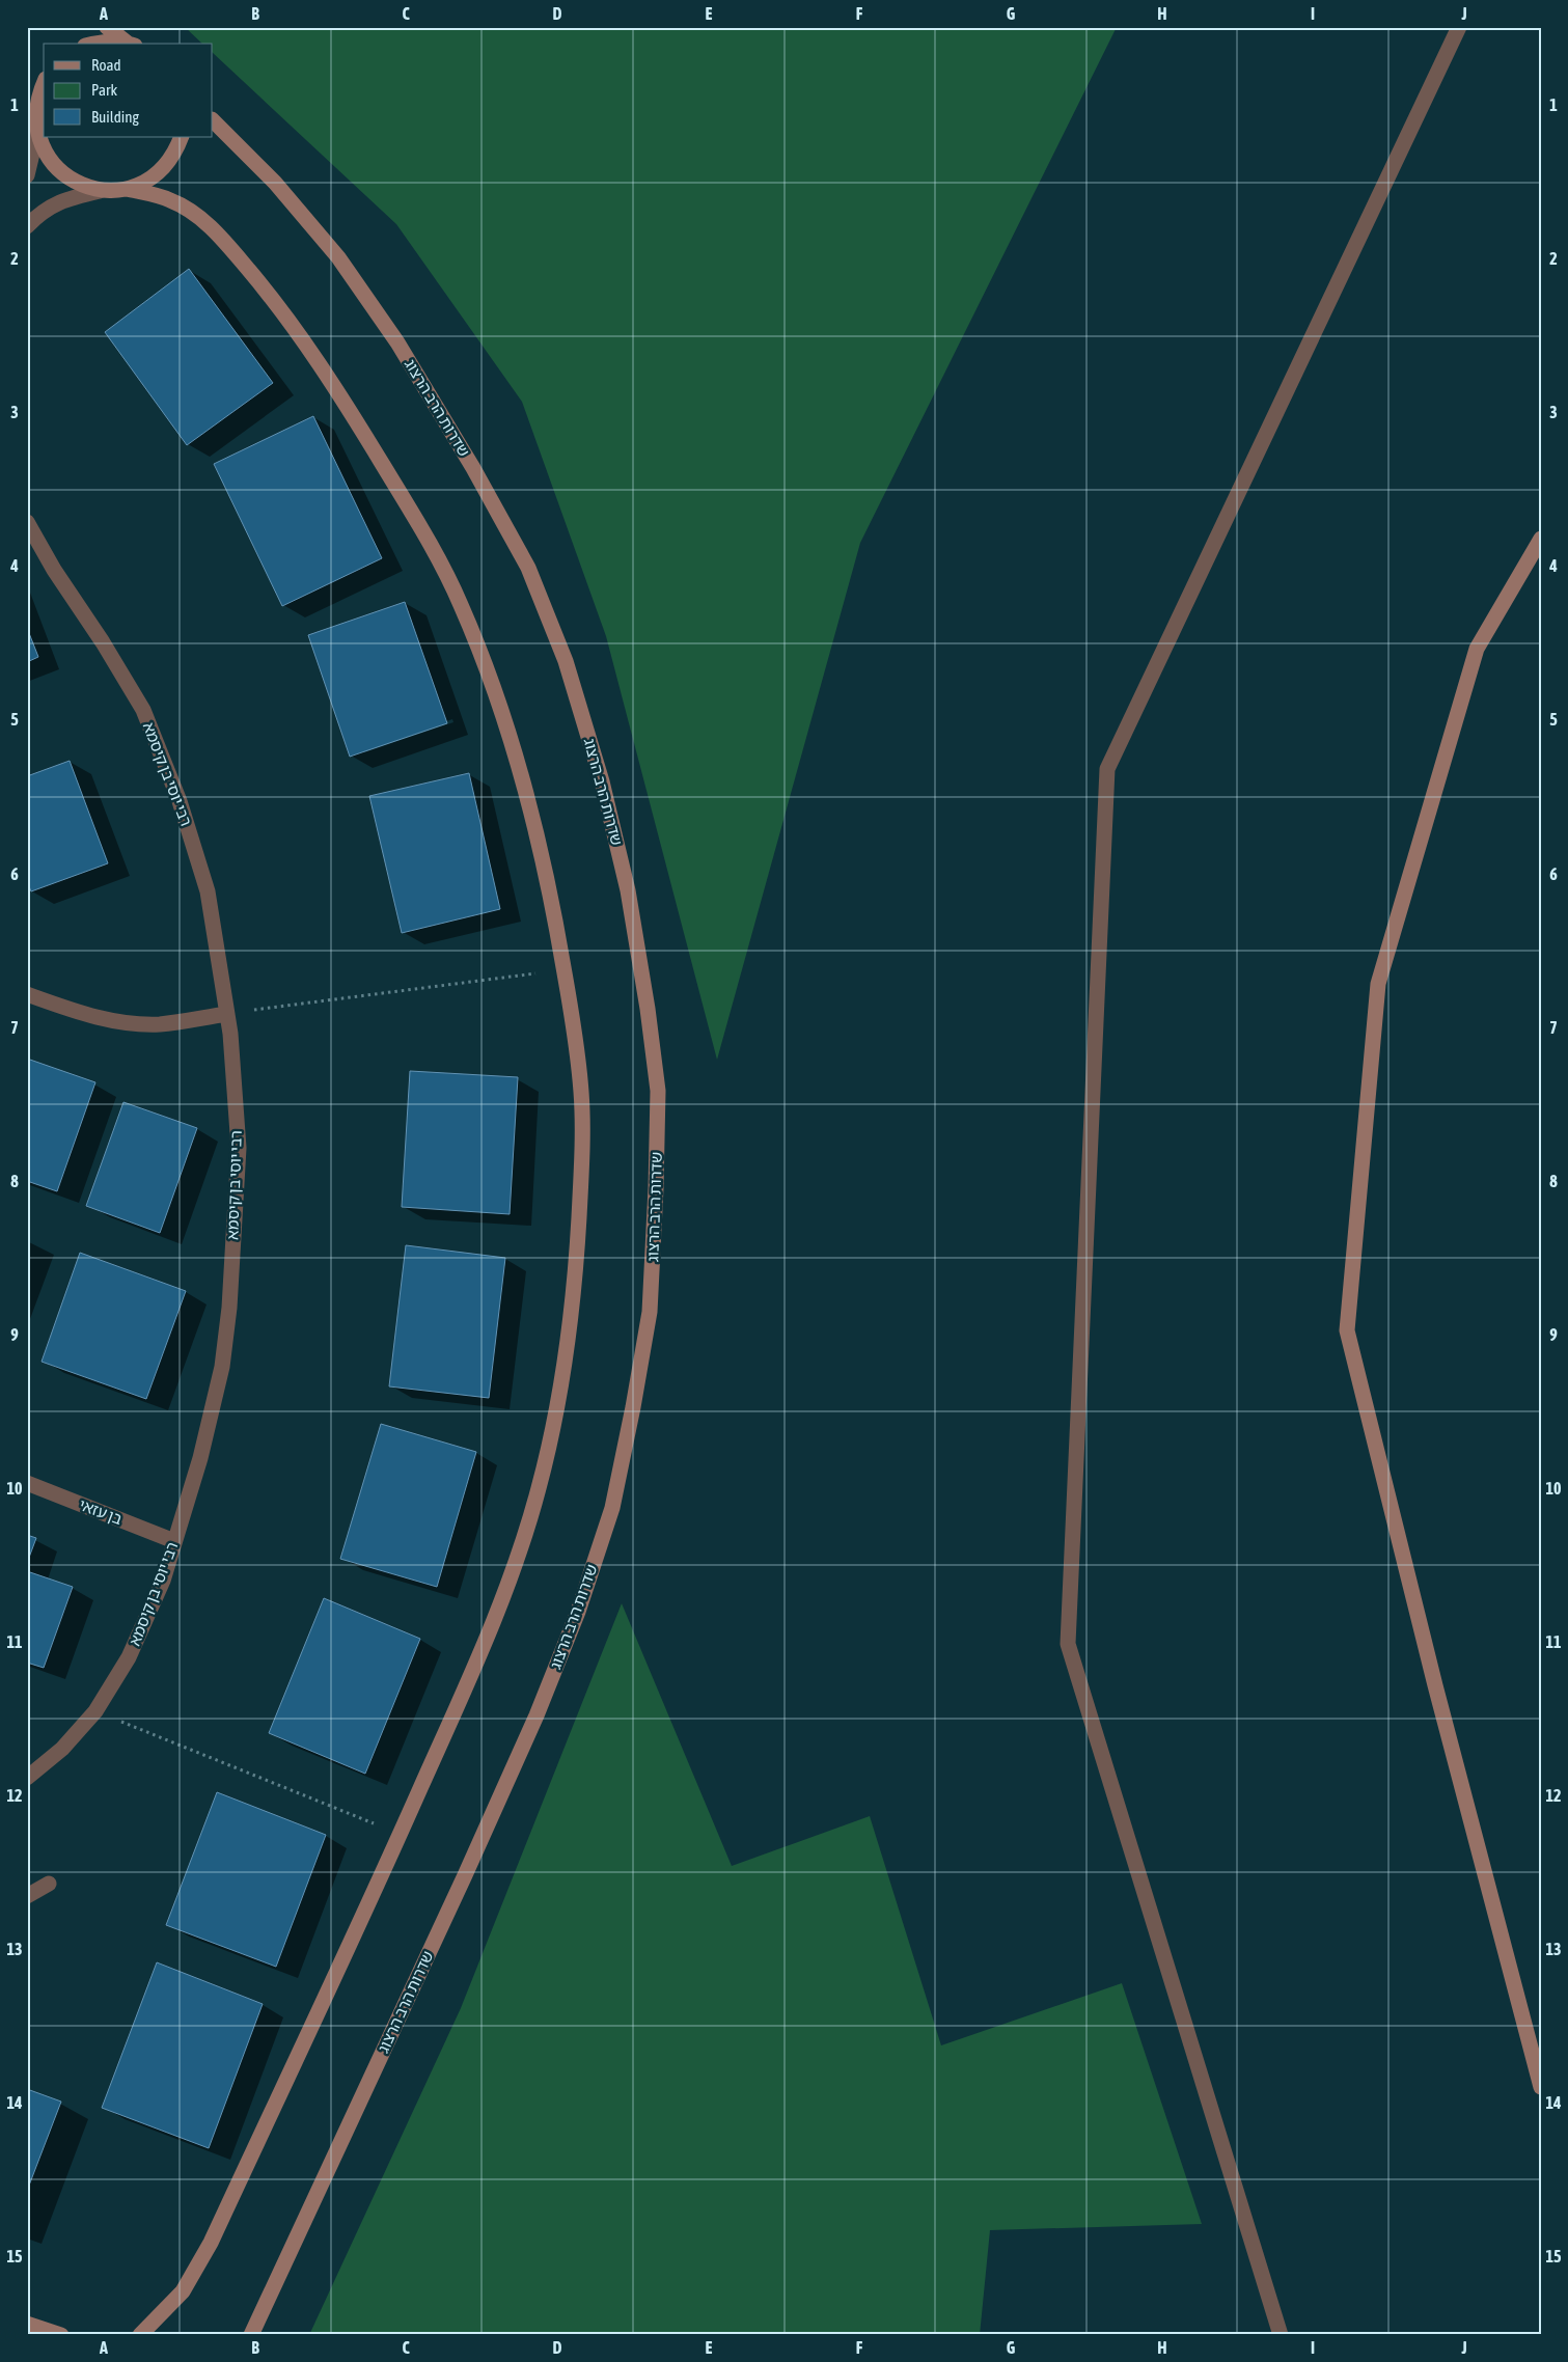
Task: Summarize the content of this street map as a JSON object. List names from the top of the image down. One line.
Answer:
{"streets":{"main road":["שדרות הרב הרצוג"],"street":["רבי יוסי בן קיסמא","בן עזאי"]},"crossings":[["רבי יוסי בן קיסמא","בן עזאי"]],"legend":["Road","Park","Building"],"grid":{"columns":["A","B","C","D","E","F","G","H","I","J"],"rows":["1","2","3","4","5","6","7","8","9","10","11","12","13","14","15"]}}
